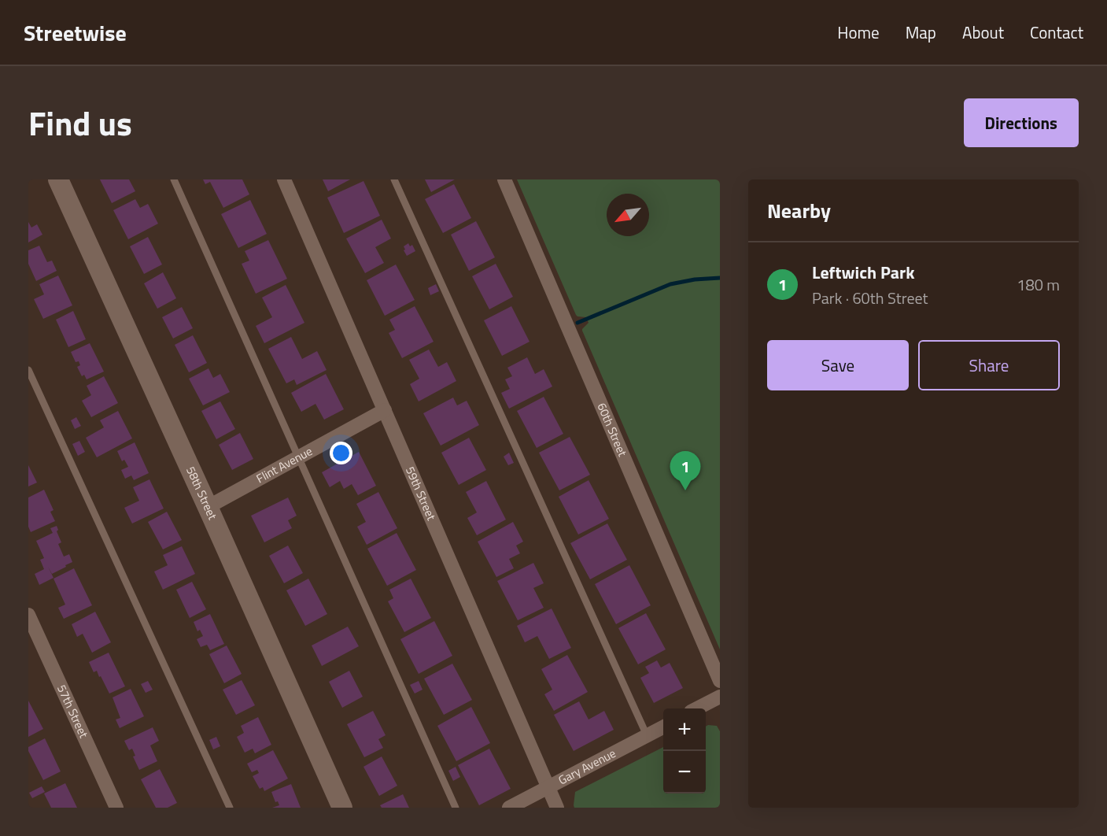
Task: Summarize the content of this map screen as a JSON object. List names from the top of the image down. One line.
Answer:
{"streets":{"street":["60th Street","Flint Avenue","58th Street","59th Street","57th Street","Gary Avenue"]},"crossings":[["Flint Avenue","58th Street"],["Flint Avenue","59th Street"],["59th Street","Gary Avenue"]],"north":"bottom left","page":{"header":"Streetwise","nav":["Home","Map","About","Contact"],"title":"Find us","buttons":["Directions",["Save","Share"]],"heading":"Nearby","list":[{"mark":"1","name":"Leftwich Park","note":"Park · 60th Street","value":"180 m"}],"pins":"1","map_buttons":["+","−"]}}
